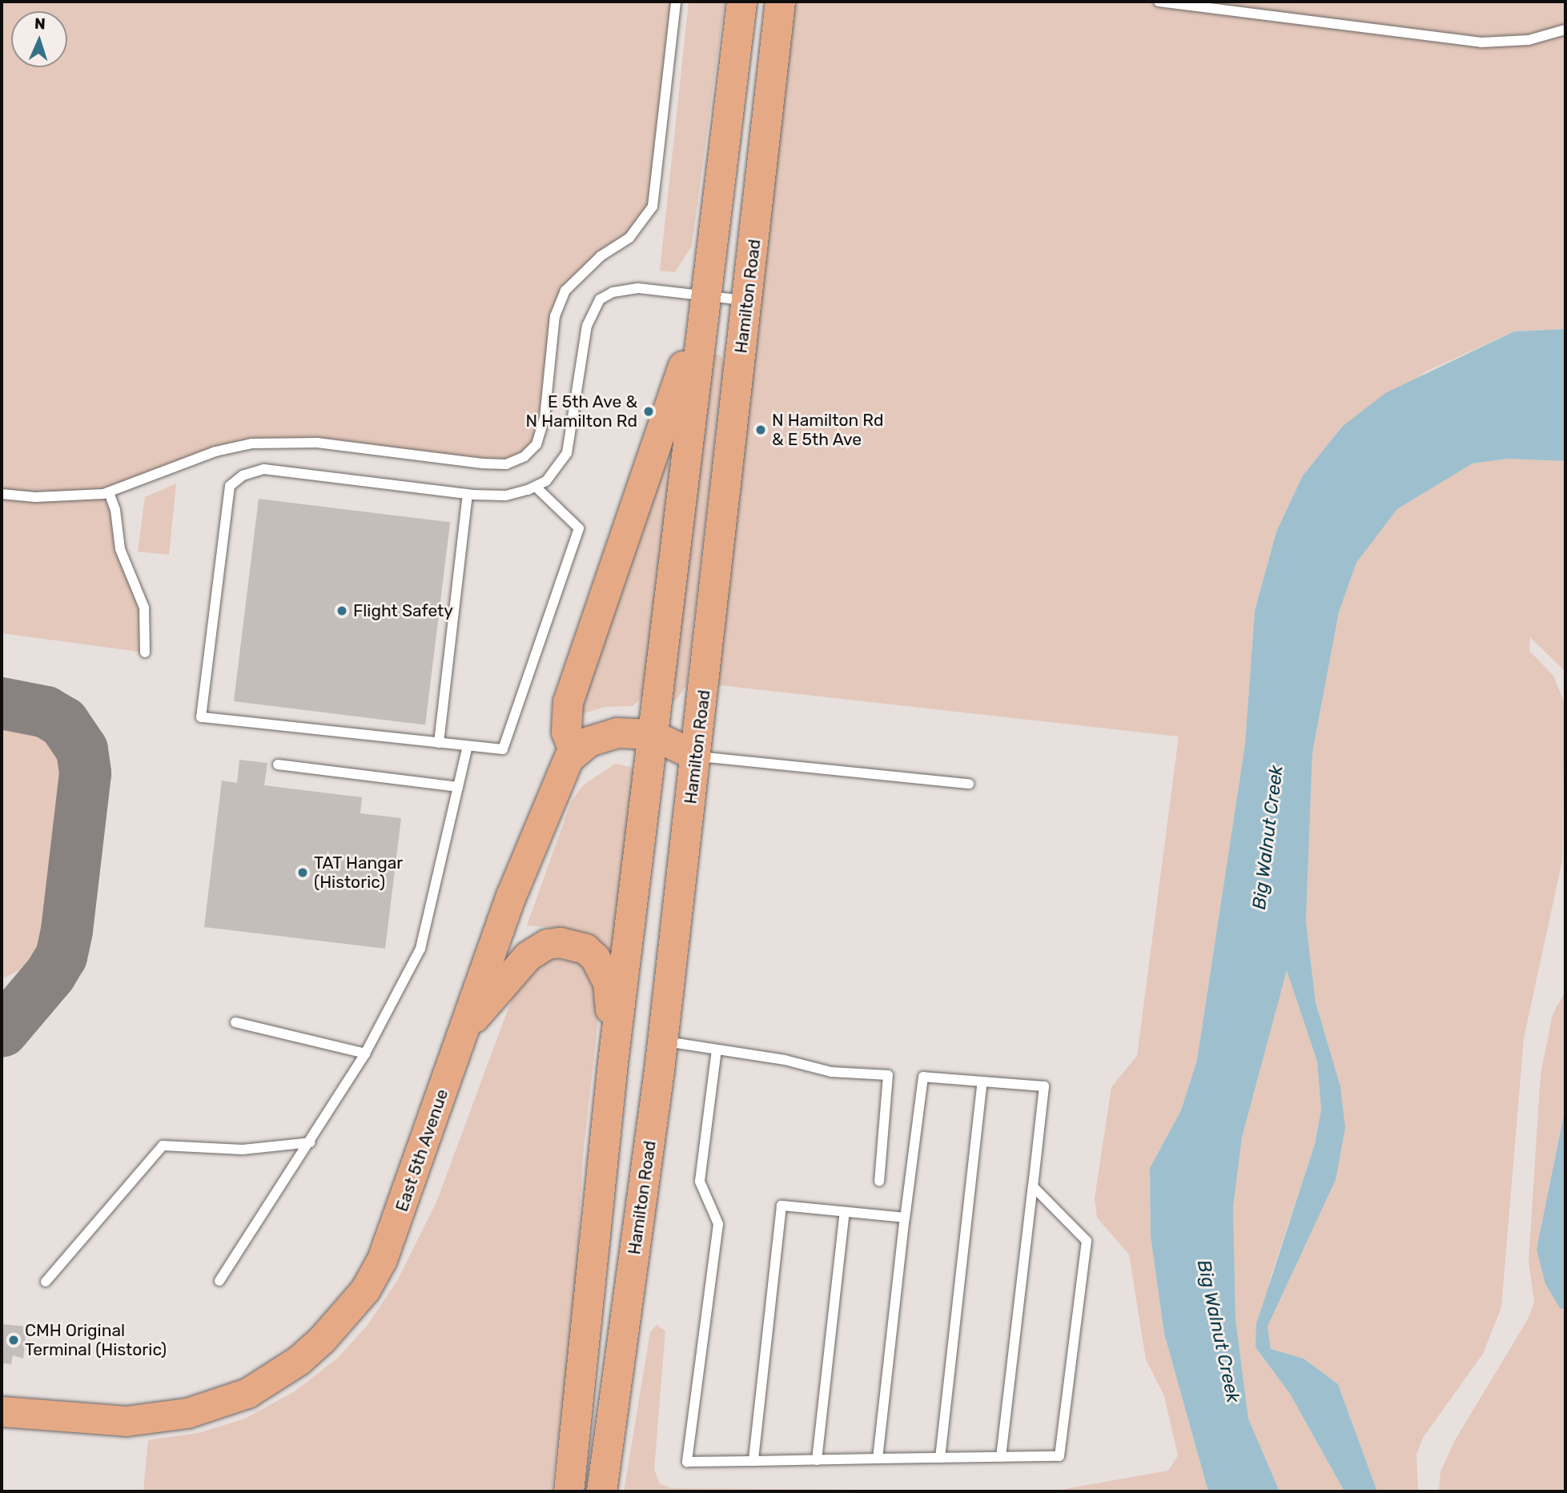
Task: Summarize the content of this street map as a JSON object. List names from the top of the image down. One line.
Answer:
{"streets":{"main road":["Hamilton Road","East 5th Avenue"]},"water":["Big Walnut Creek"],"places":["E 5th Ave & N Hamilton Rd","N Hamilton Rd & E 5th Ave","Flight Safety","TAT Hangar (Historic)","CMH Original Terminal (Historic)"],"north":"top"}
